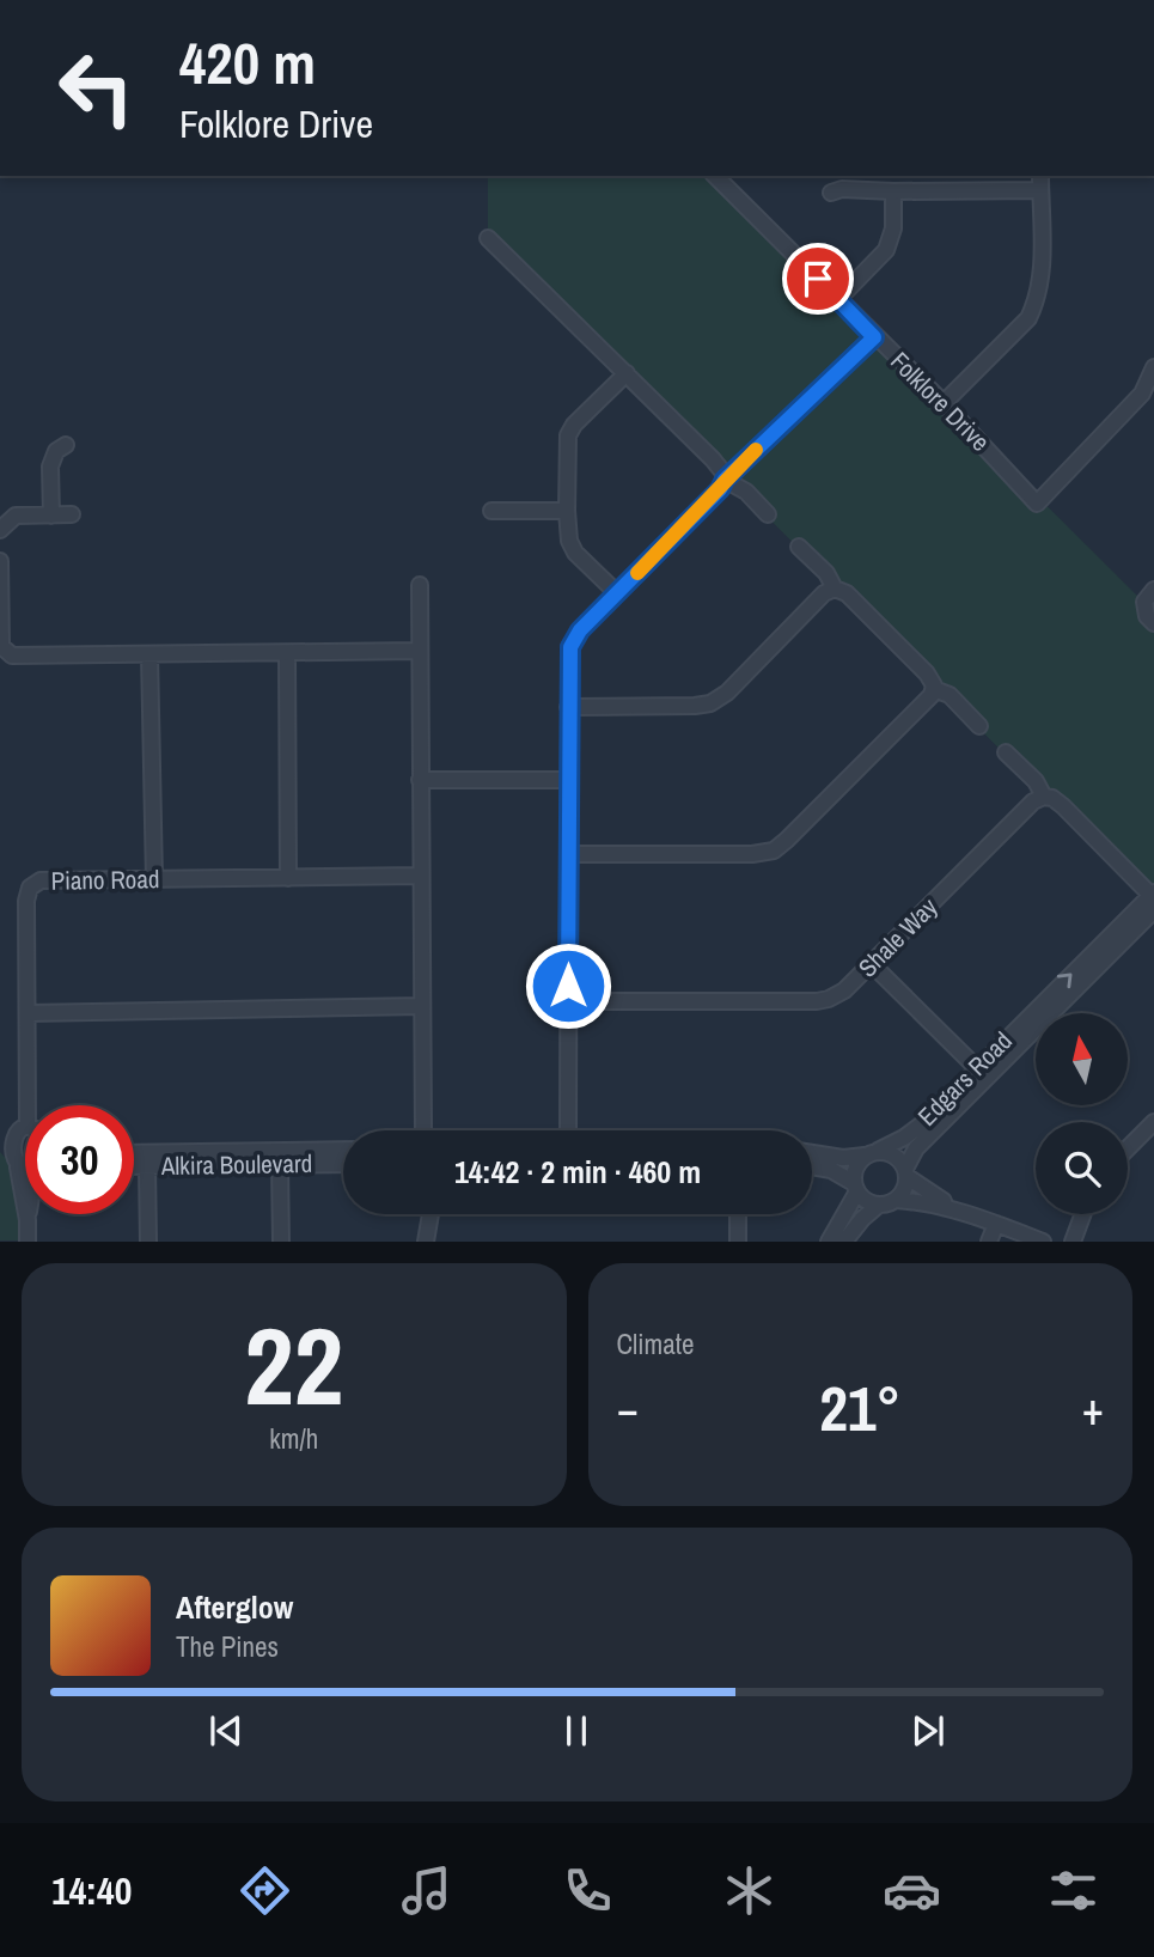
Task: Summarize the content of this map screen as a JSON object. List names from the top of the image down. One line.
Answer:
{"streets":{"street":["Folklore Drive","Piano Road","Shale Way","Edgars Road","Alkira Boulevard"]},"north":"top","page":{"turn":["420 m","Folklore Drive"],"limit":"30","trip":"14:42 · 2 min · 460 m","tile":[["22","km/h"],"Climate"],"heat":["−","21°","+"],"song":["Afterglow","The Pines"],"tabs":"14:40"}}
